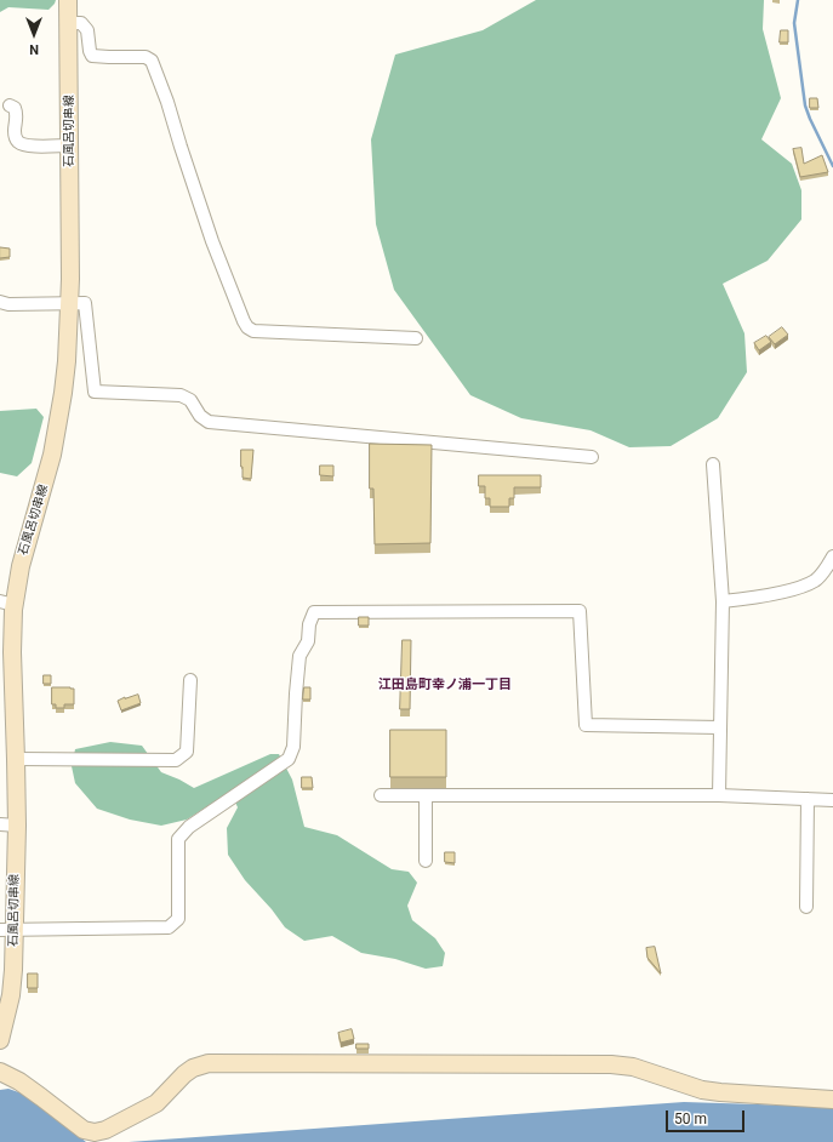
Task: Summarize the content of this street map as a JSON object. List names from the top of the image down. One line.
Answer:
{"streets":{"main road":["石風呂切串線"]},"districts":["江田島町幸ノ浦一丁目"],"scale_bar":"50 m","north":"bottom"}
